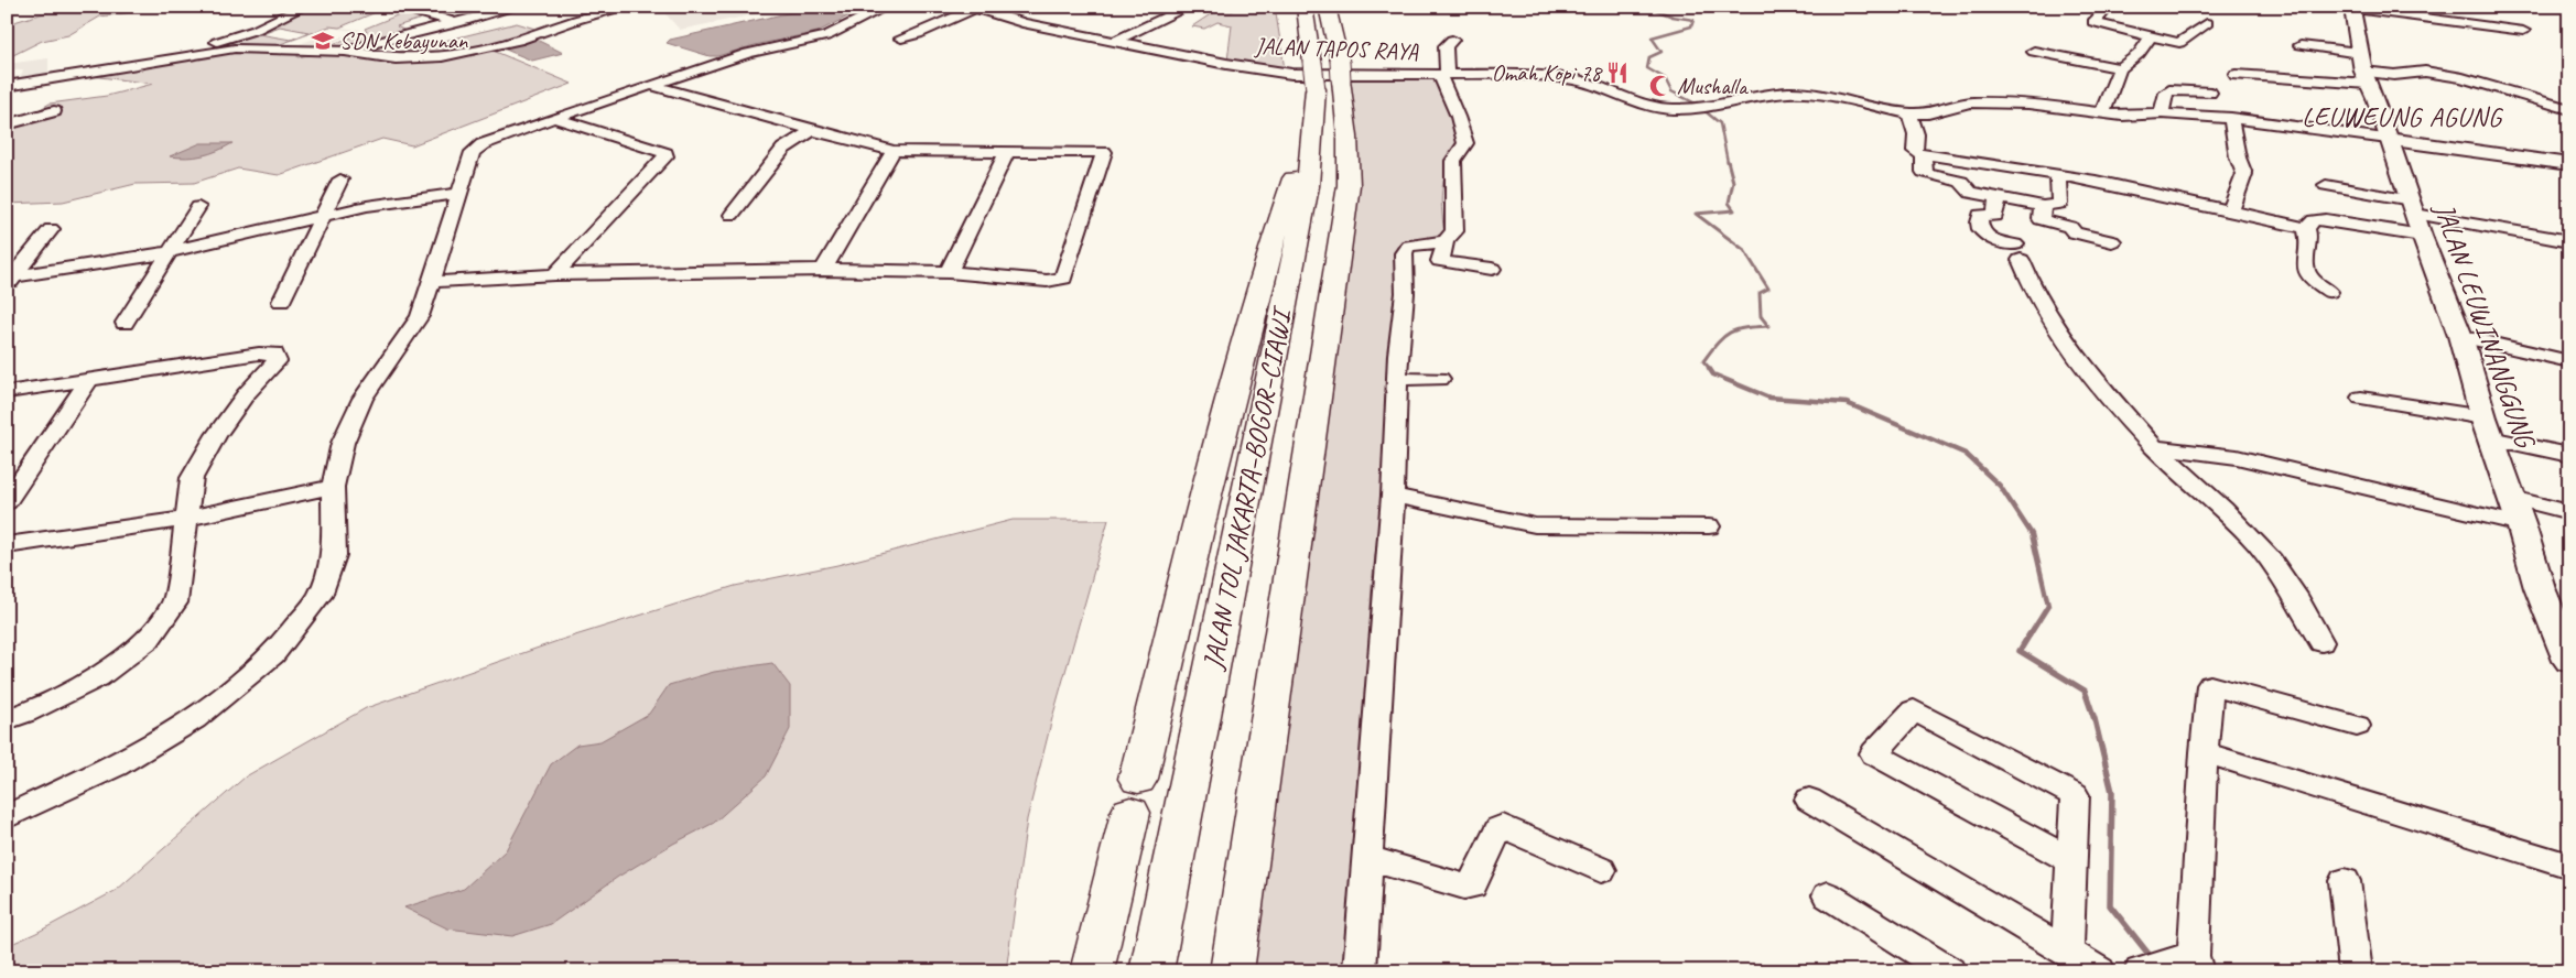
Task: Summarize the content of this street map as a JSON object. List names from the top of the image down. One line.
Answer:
{"streets":{"highway":["JALAN TOL JAKARTA–BOGOR–CIAWI"],"main road":["JALAN LEUWINANGGUNG"],"street":["JALAN TAPOS RAYA"]},"crossings":[["JALAN TAPOS RAYA","JALAN LEUWINANGGUNG"]],"districts":["LEUWEUNG AGUNG"],"places":{"school or university":["SDN Kebayunan"],"restaurant":["Omah Kopi 78"],"mosque":["Mushalla"]}}
